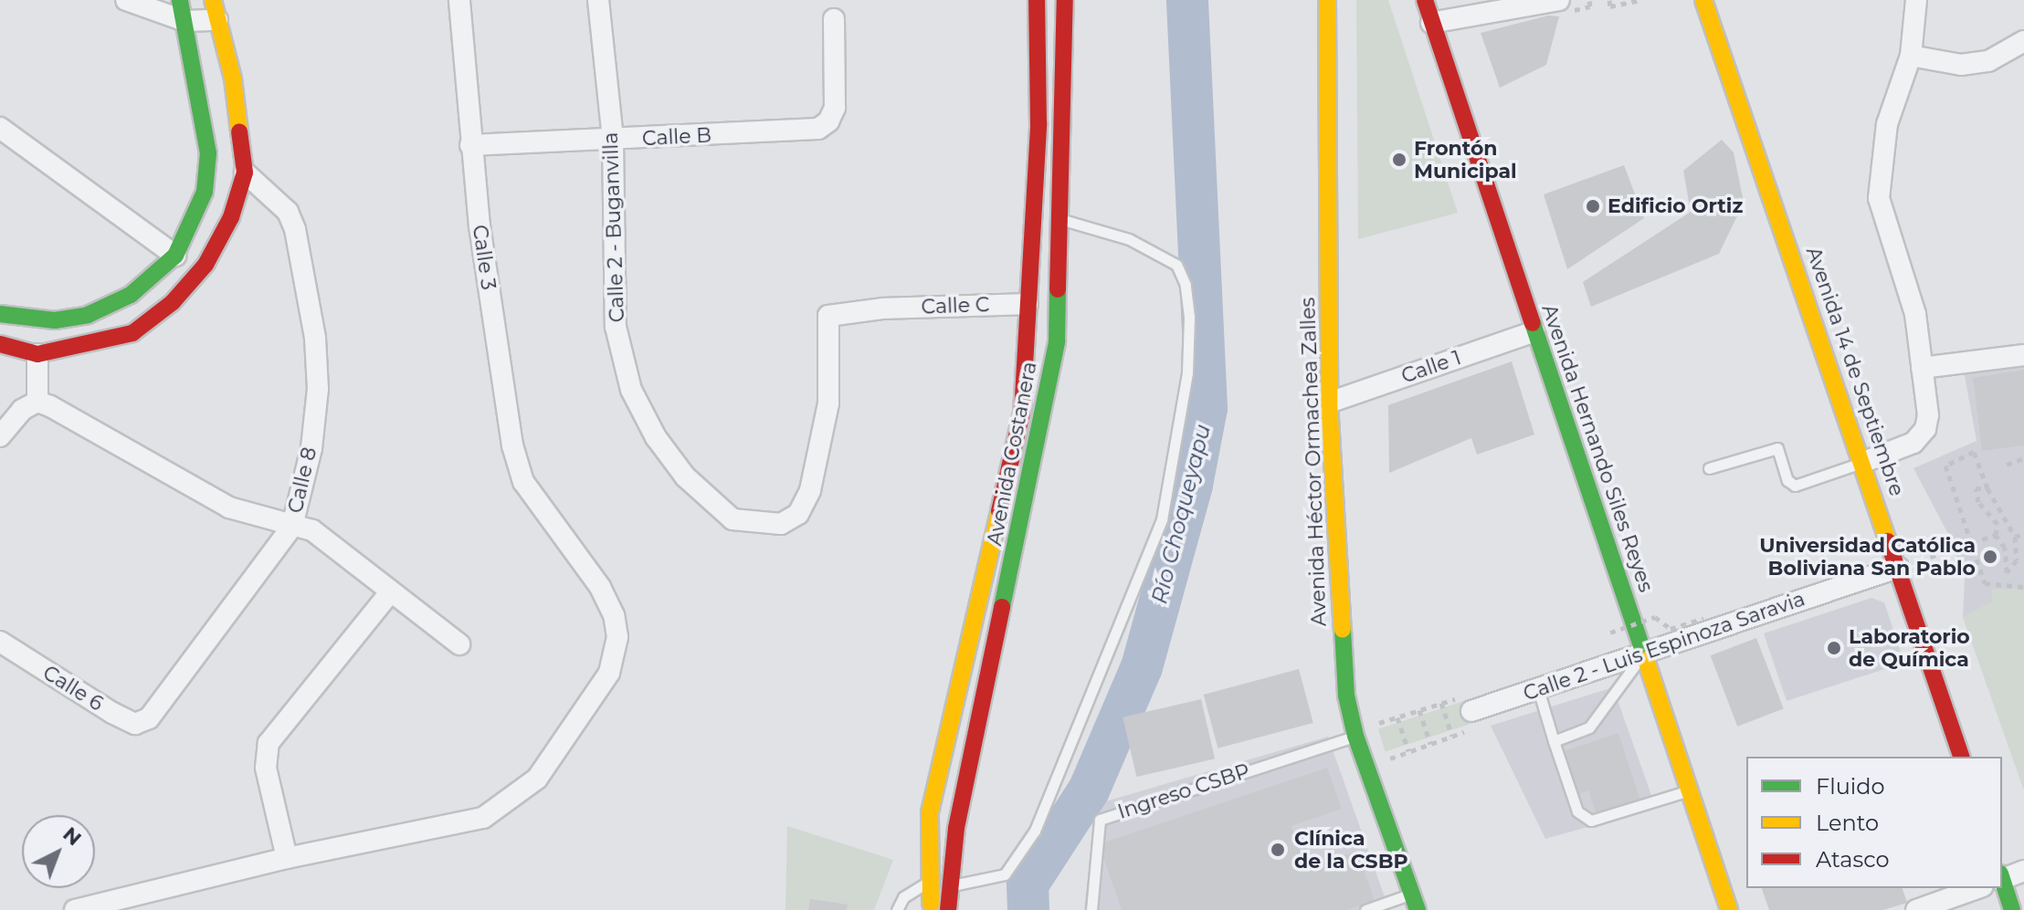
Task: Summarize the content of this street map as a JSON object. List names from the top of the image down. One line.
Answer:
{"streets":{"main road":["Avenida 14 de Septiembre","Avenida Hernando Siles Reyes","Avenida Costanera","Avenida Héctor Ormachea Zalles"],"street":["Calle B","Calle 2 - Buganvilla","Calle 3","Calle C","Calle 1","Calle 8","Calle 2 - Luis Espinoza Saravia","Calle 6"],"lane":["Ingreso CSBP"]},"crossings":[["Calle B","Calle 2 - Buganvilla"],["Calle B","Calle 3"],["Calle 2 - Buganvilla","Calle C"],["Calle C","Avenida Costanera"],["Calle 1","Avenida Hernando Siles Reyes"],["Calle 1","Avenida Héctor Ormachea Zalles"],["Avenida 14 de Septiembre","Calle 2 - Luis Espinoza Saravia"],["Avenida Hernando Siles Reyes","Calle 2 - Luis Espinoza Saravia"],["Avenida Héctor Ormachea Zalles","Ingreso CSBP"],["Calle 8","Calle 6"]],"water":["Río Choqueyapu"],"places":["Frontón Municipal","Edificio Ortiz","Universidad Católica Boliviana San Pablo","Laboratorio de Química","Clínica de la CSBP"],"legend":["Fluido","Lento","Atasco"],"north":"top right"}
